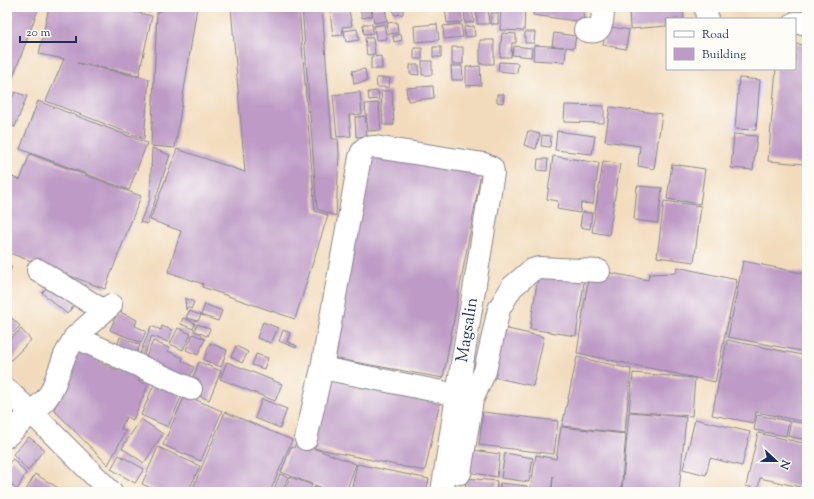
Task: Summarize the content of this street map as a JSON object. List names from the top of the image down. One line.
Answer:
{"streets":{"street":["Magsalin"]},"legend":["Road","Building"],"scale_bar":"20 m","north":"right"}
